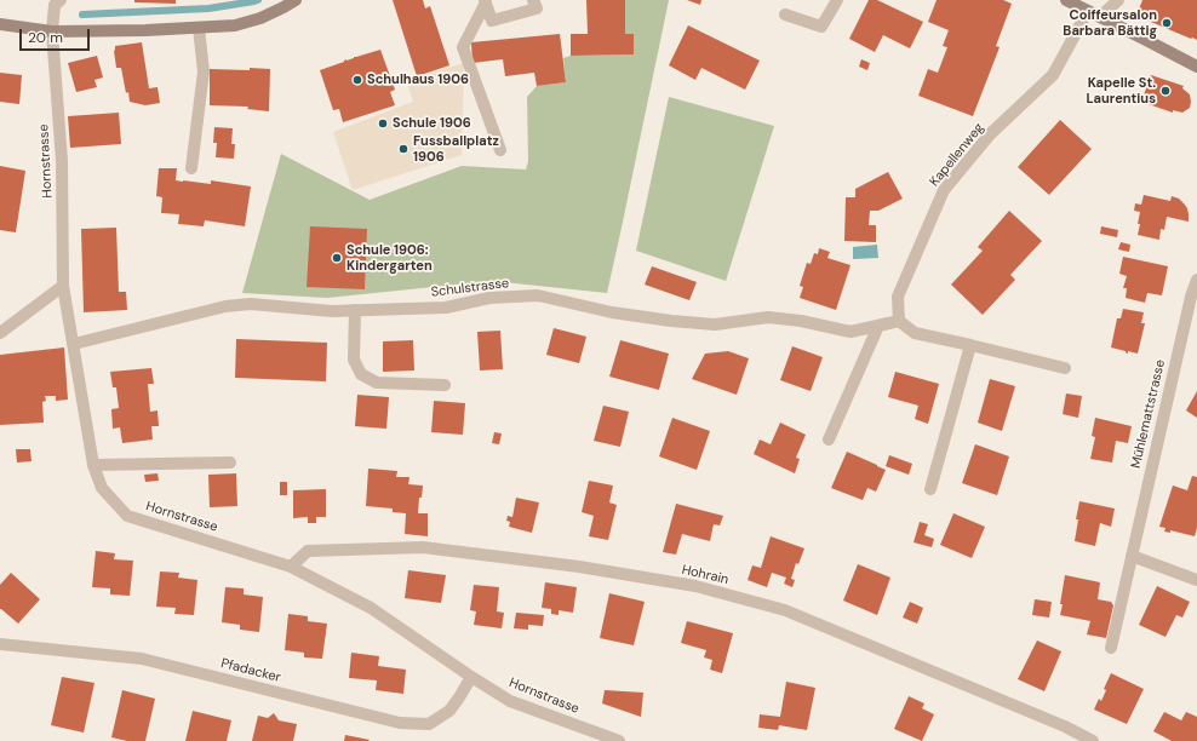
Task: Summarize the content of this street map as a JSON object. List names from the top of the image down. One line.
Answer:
{"streets":{"street":["Kapellenweg","Hornstrasse","Schulstrasse","Mühlemattstrasse","Hohrain","Pfadacker"]},"crossings":[["Kapellenweg","Schulstrasse"],["Hornstrasse","Schulstrasse"],["Hornstrasse","Hohrain"],["Hornstrasse","Pfadacker"]],"places":["Coiffeursalon Barbara Bättig","Schulhaus 1906","Kapelle St. Laurentius","Schule 1906","Fussballplatz 1906","Schule 1906: Kindergarten"],"scale_bar":"20 m"}
